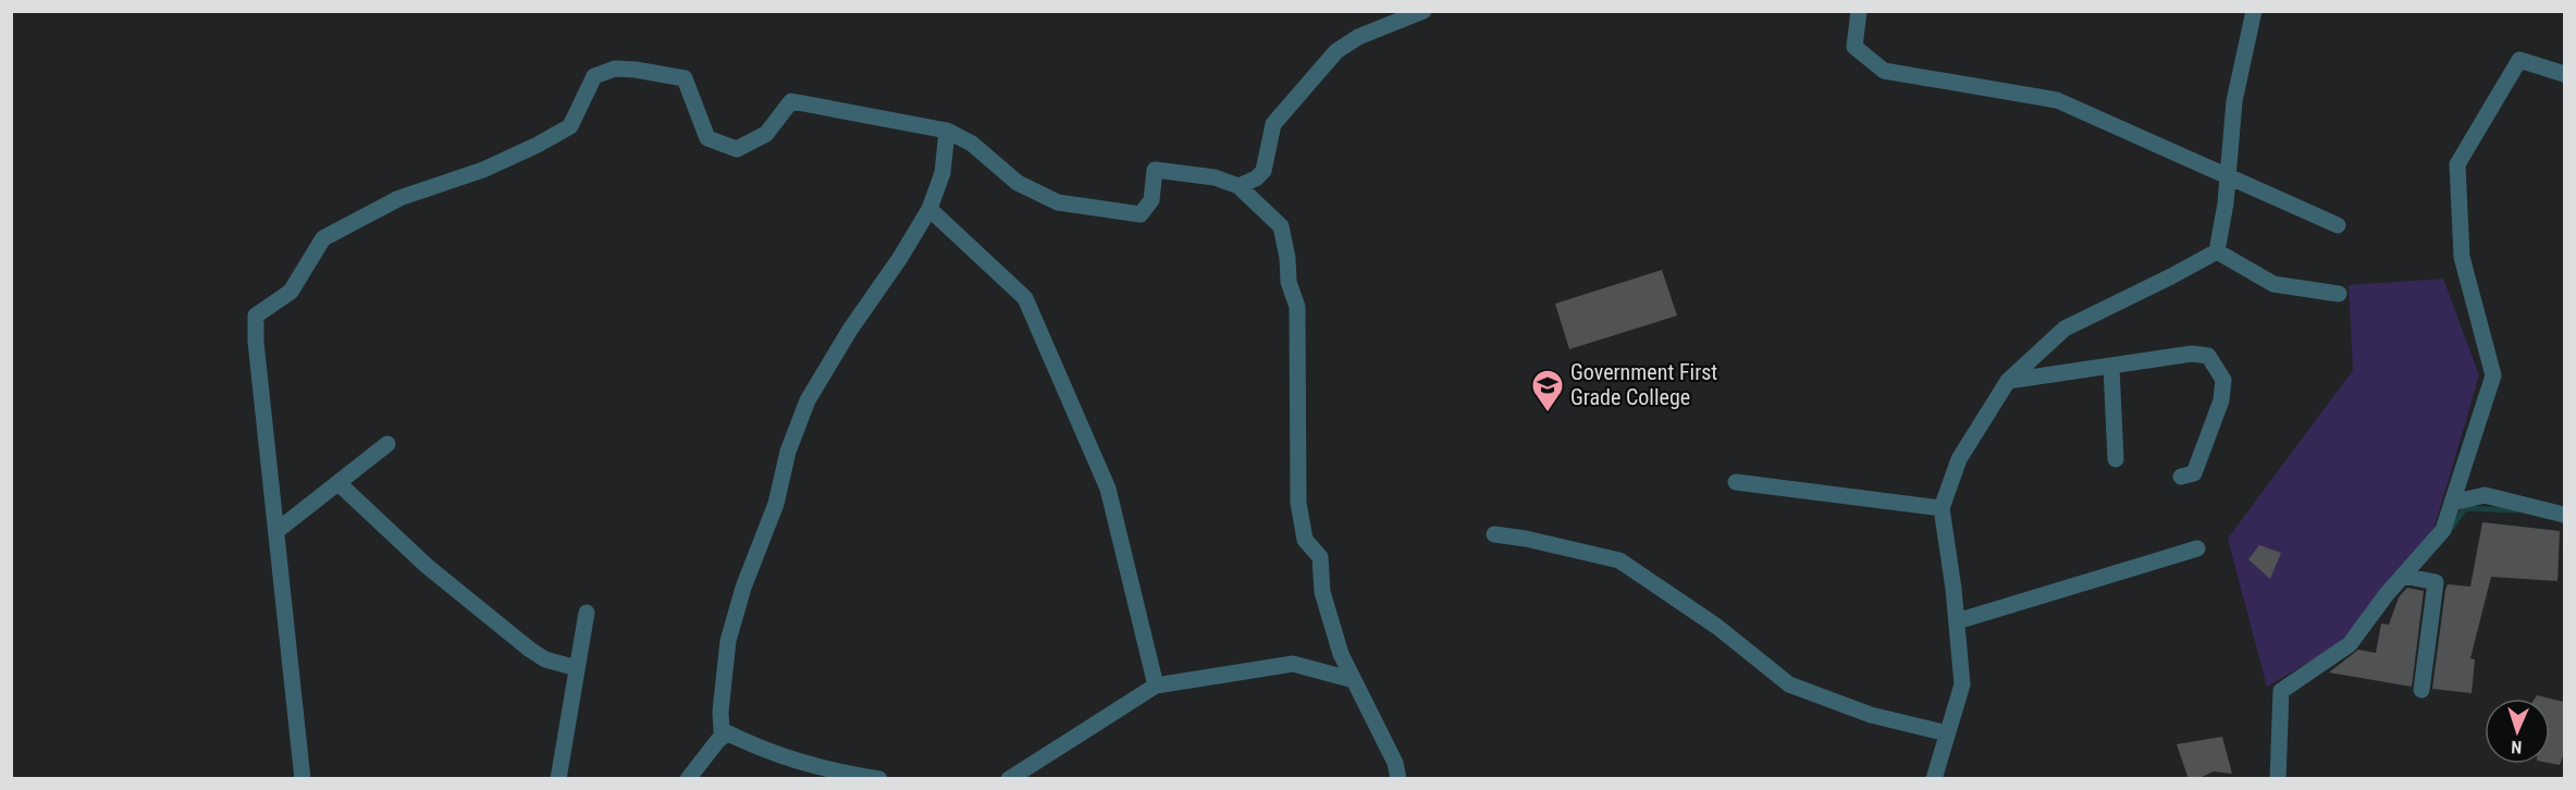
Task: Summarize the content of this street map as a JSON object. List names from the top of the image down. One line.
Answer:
{"places":{"school or university":["Government First Grade College"]},"north":"bottom"}
